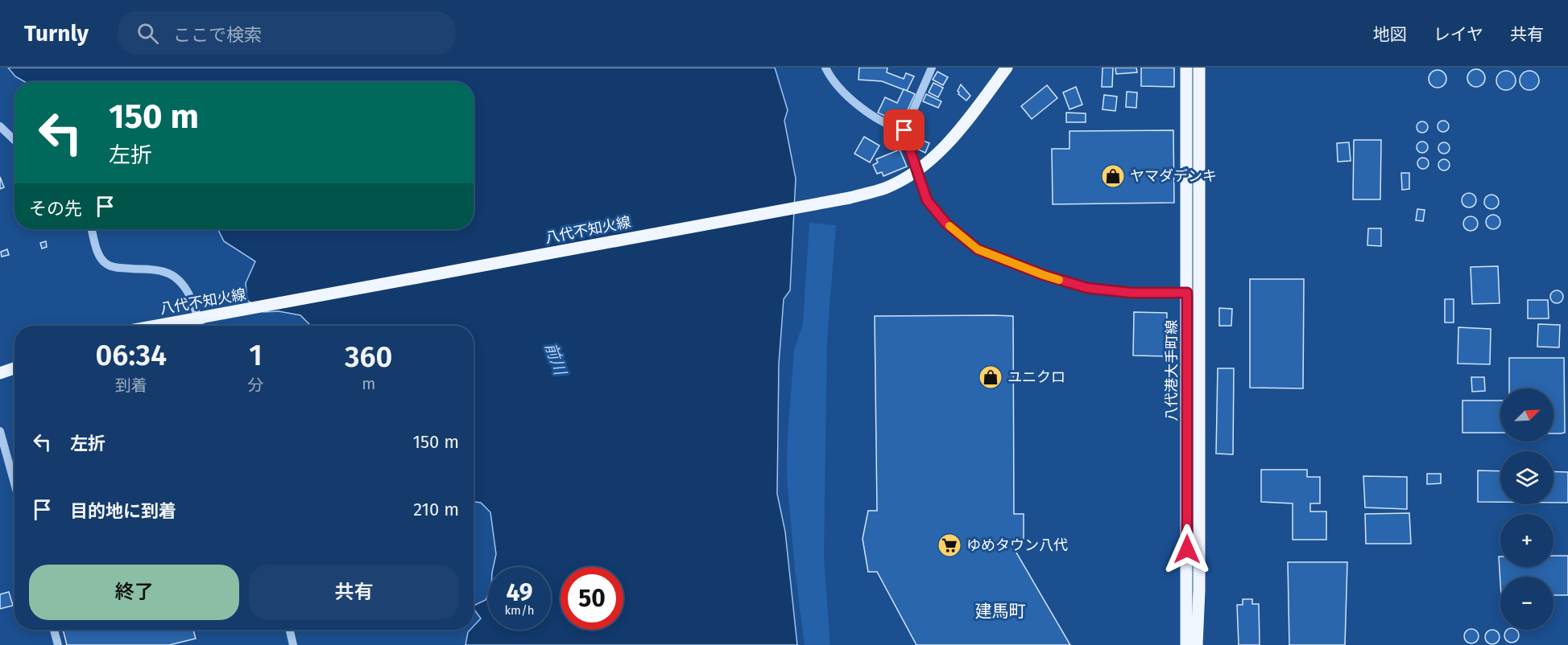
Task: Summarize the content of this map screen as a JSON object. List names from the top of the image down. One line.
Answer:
{"streets":{"main road":["八代不知火線","八代港大手町線"]},"districts":["建馬町"],"water":["前川"],"places":{"shop":["ヤマダデンキ","ユニクロ"],"supermarket":["ゆめタウン八代"]},"north":"top right","page":{"header":"Turnly","search":"ここで検索","nav":["地図","レイヤ","共有"],"turn":["150 m","左折"],"then":"その先","eta":["06:34","到着","1","分","360","m"],"map_buttons":["+","−"],"list":[{"name":"左折","value":"150 m"},{"name":"目的地に到着","value":"210 m"}],"buttons":["終了","共有"],"speed":"49 km/h","limit":"50"}}
